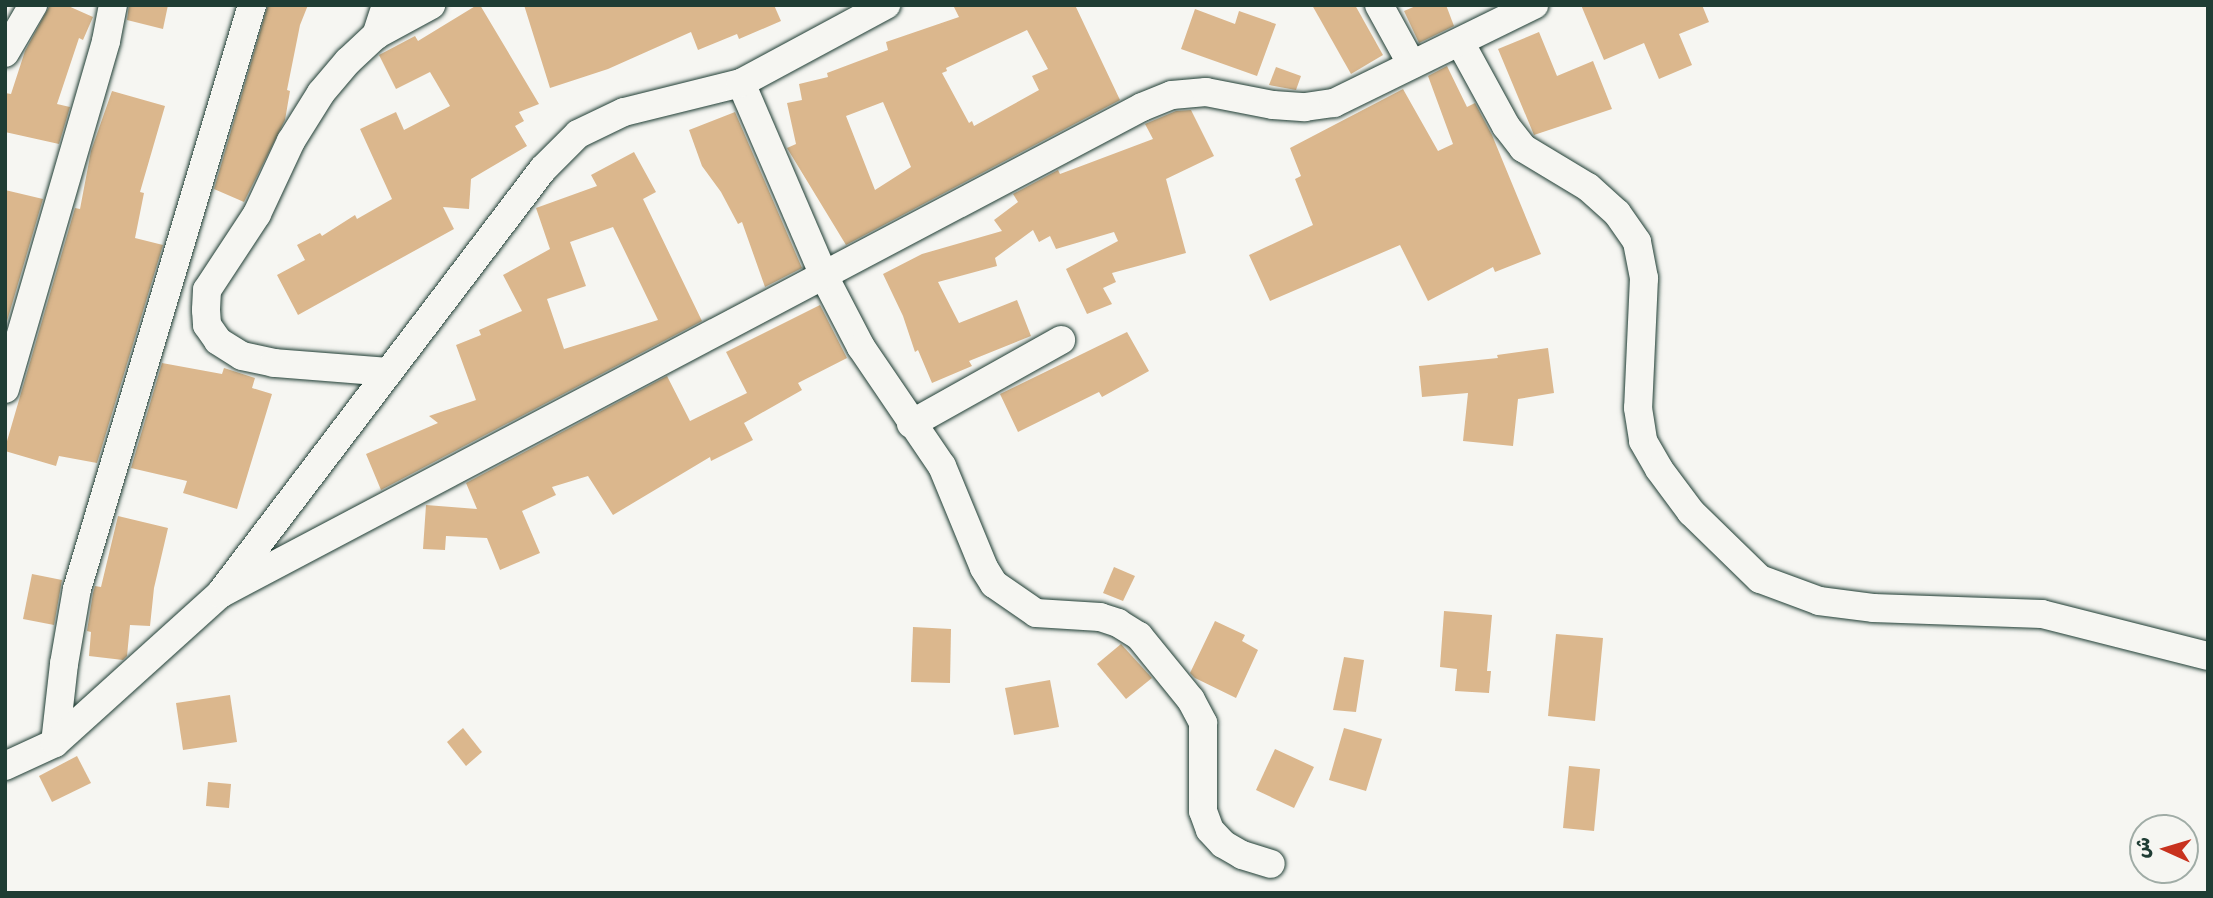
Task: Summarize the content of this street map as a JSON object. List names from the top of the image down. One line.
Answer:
{"north":"left"}
